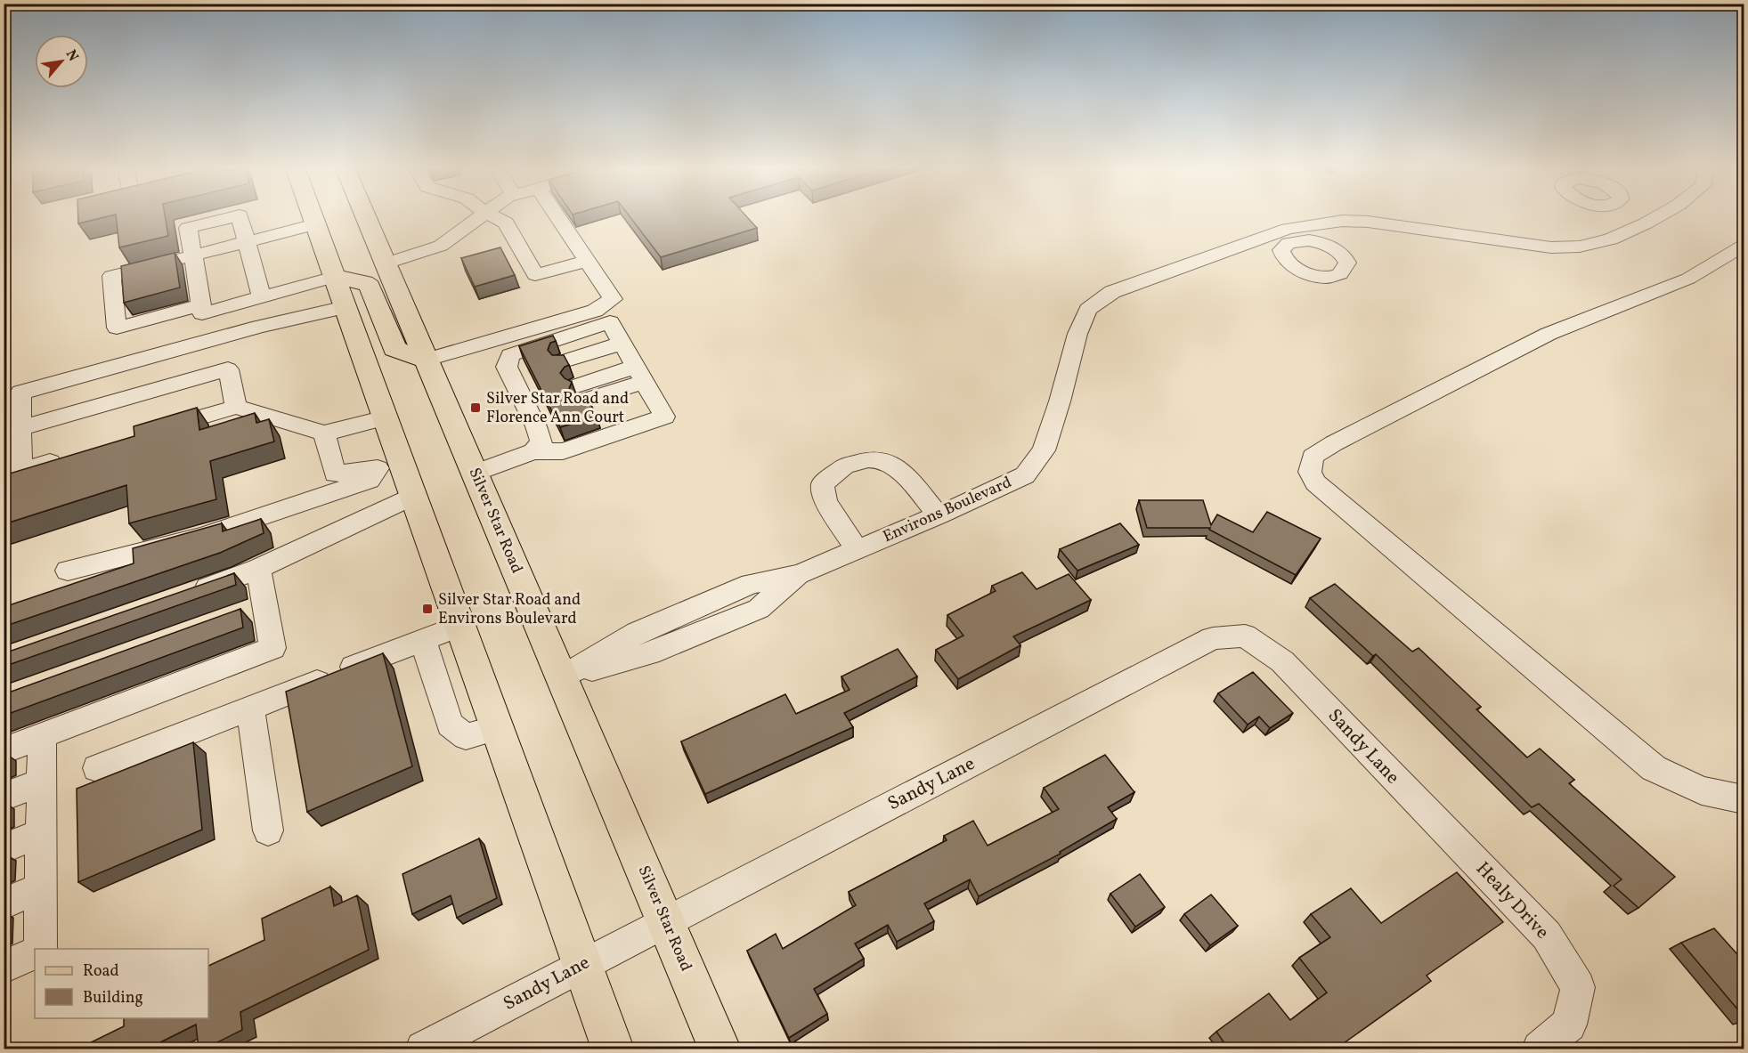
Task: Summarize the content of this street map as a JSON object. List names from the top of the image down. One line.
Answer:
{"streets":{"main road":["Silver Star Road"],"street":["Environs Boulevard","Sandy Lane","Healy Drive"]},"crossings":[["Environs Boulevard","Silver Star Road"],["Silver Star Road","Sandy Lane"],["Sandy Lane","Healy Drive"]],"places":{"transit":["Silver Star Road and Florence Ann Court","Silver Star Road and Environs Boulevard"]},"legend":["Road","Building"],"north":"top right"}
